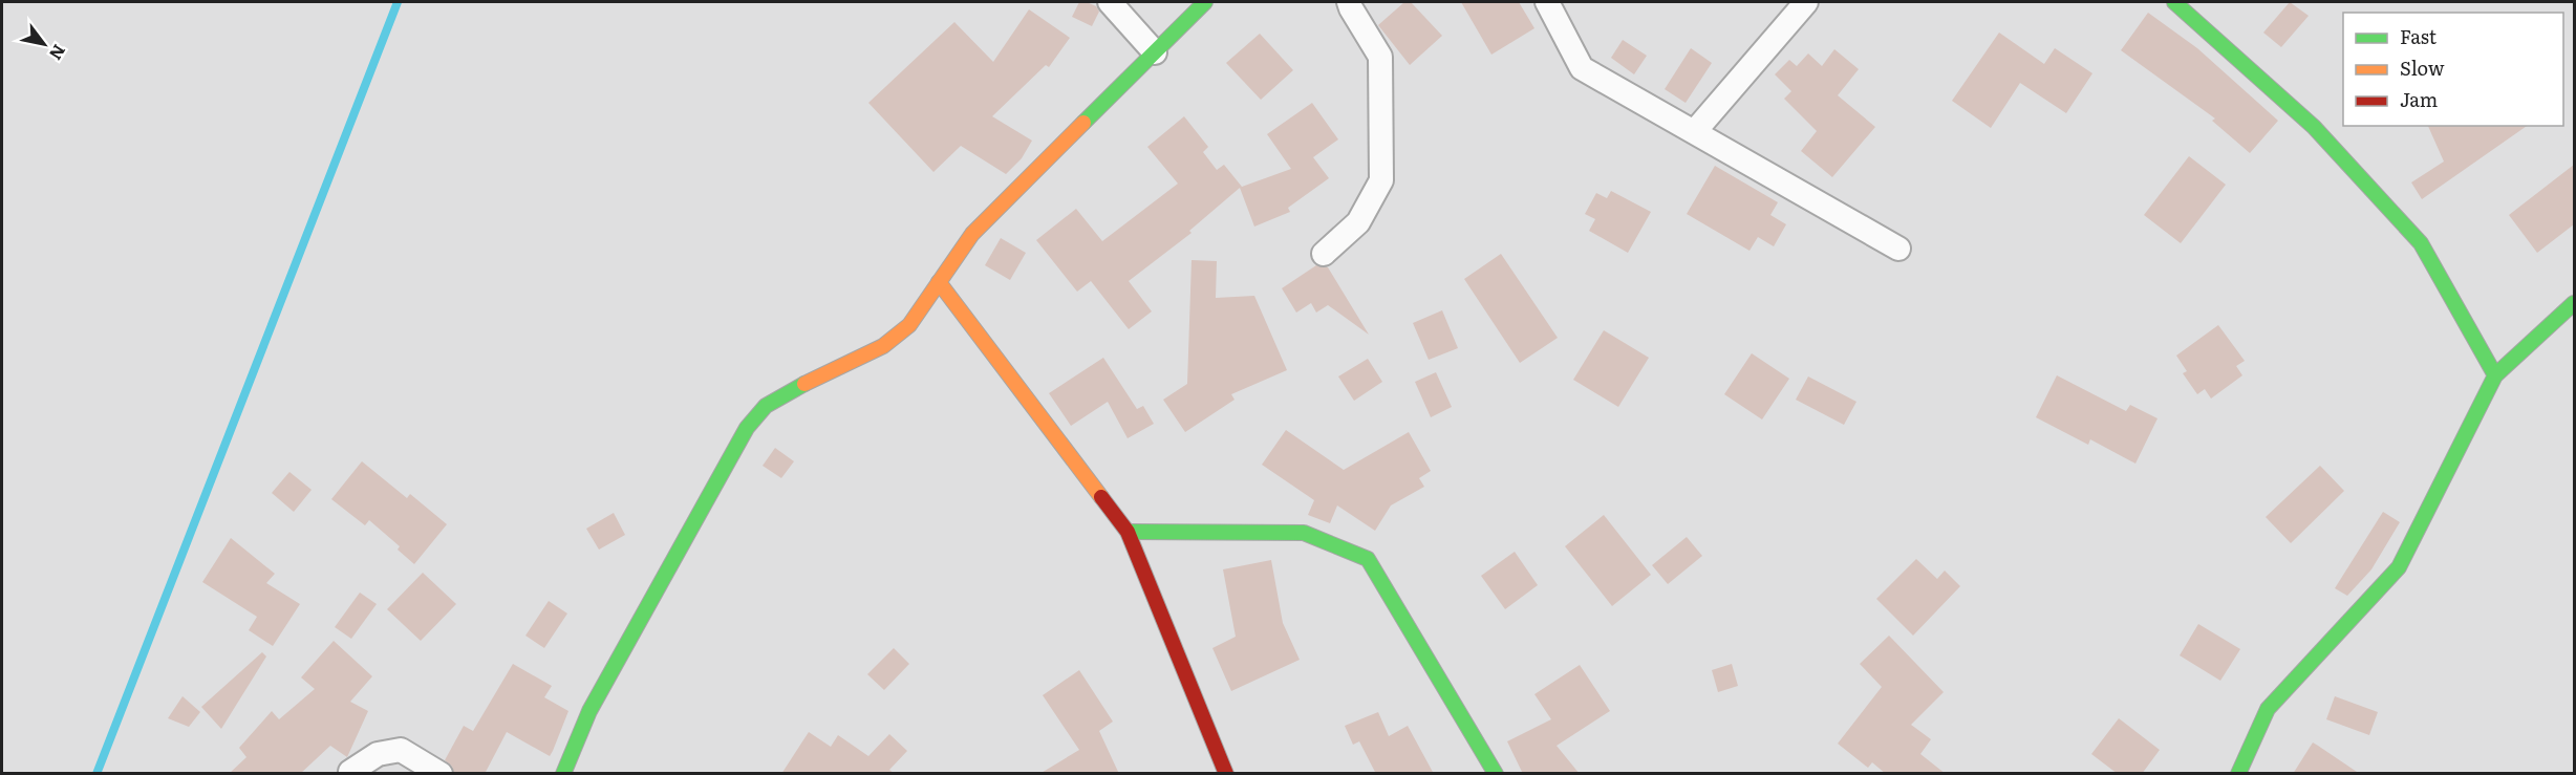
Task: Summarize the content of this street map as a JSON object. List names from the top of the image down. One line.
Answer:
{"legend":["Fast","Slow","Jam"],"north":"bottom right"}
